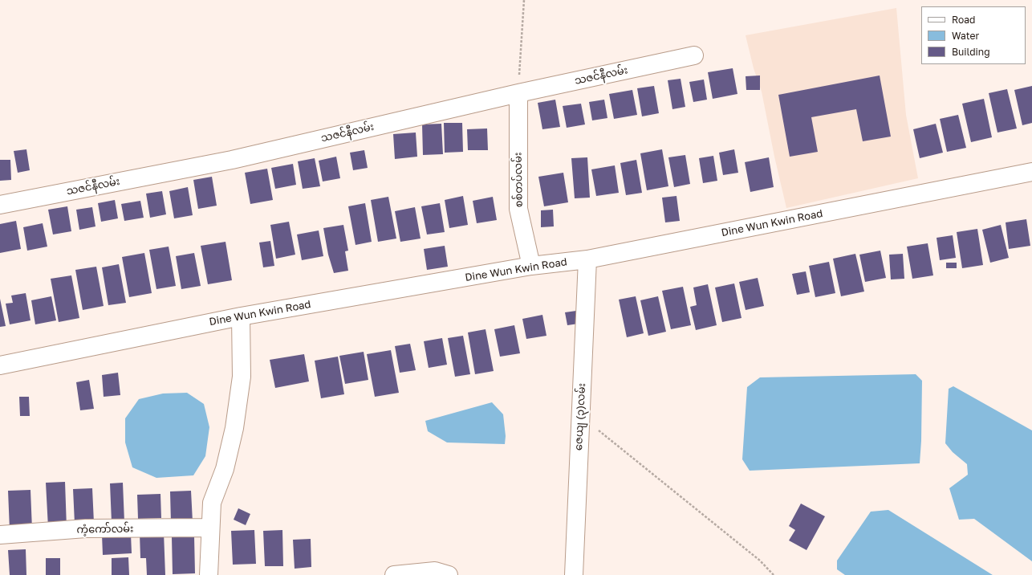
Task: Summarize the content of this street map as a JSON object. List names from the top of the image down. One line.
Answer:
{"streets":{"street":["သဇင်နီလမ်း","စစ်တပ်လမ်း","Dine Wun Kwin Road","ဇေယျ (၃)လမ်း","ကံ့ကော်လမ်း"]},"crossings":[["သဇင်နီလမ်း","စစ်တပ်လမ်း"],["စစ်တပ်လမ်း","Dine Wun Kwin Road"],["Dine Wun Kwin Road","ဇေယျ (၃)လမ်း"]],"legend":["Road","Water","Building"]}
